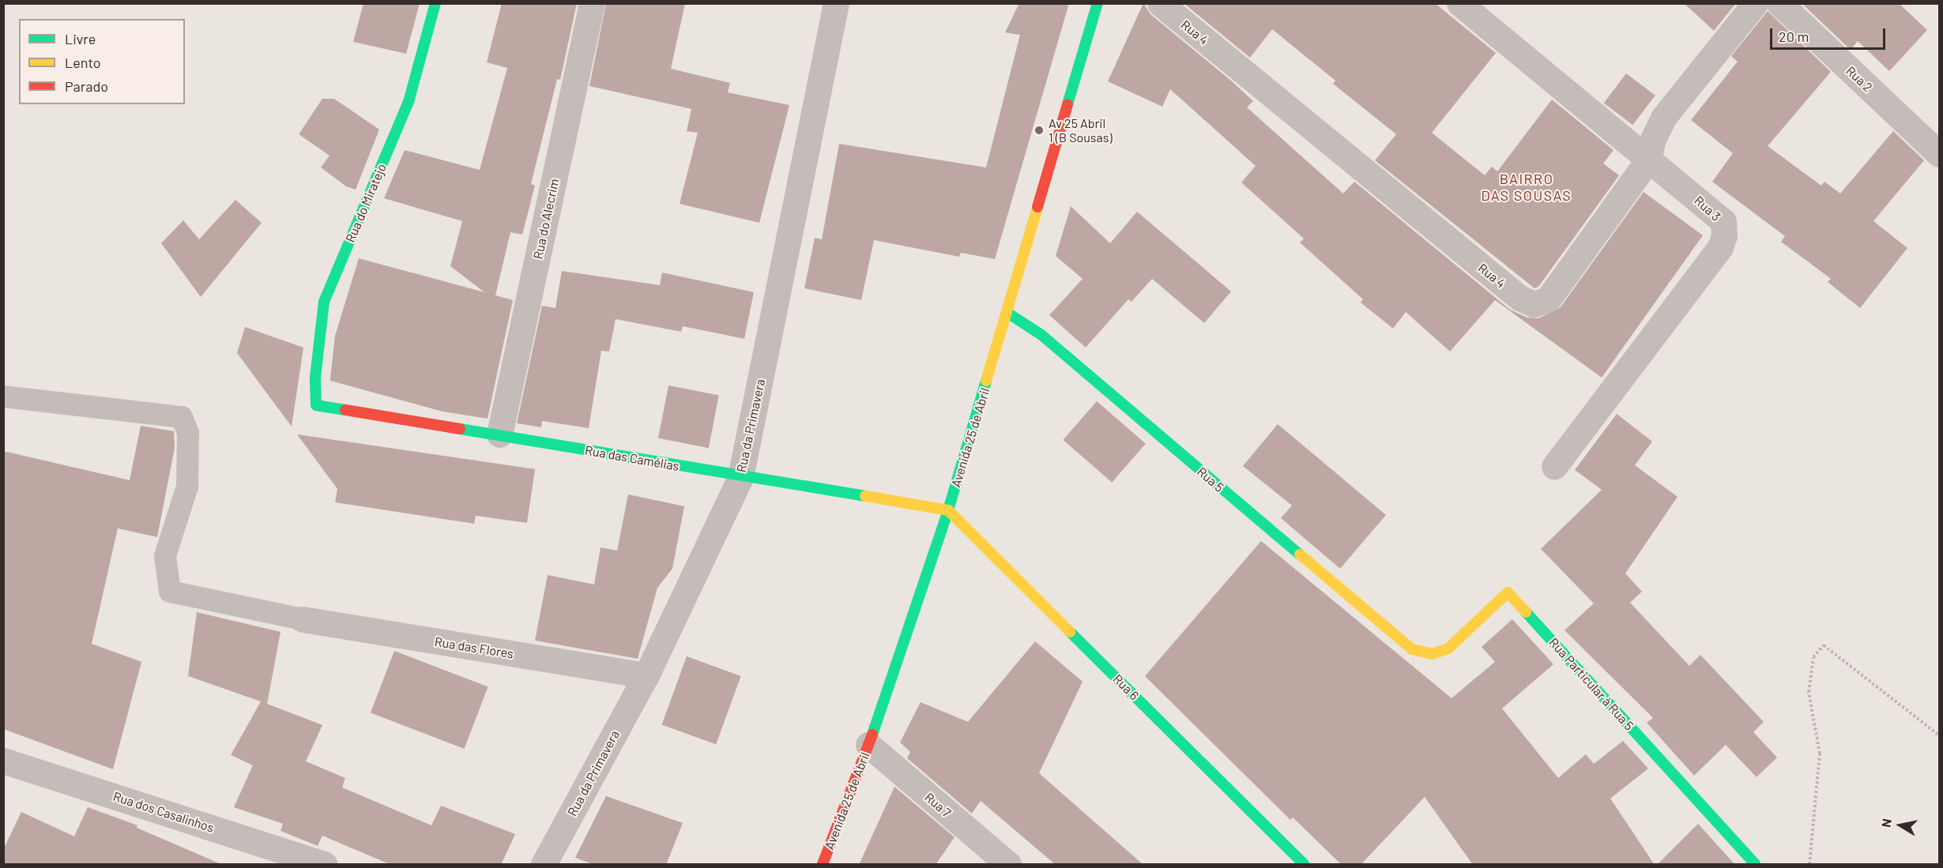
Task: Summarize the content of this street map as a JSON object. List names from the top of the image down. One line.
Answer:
{"streets":{"street":["Rua 4","Rua 2","Rua do Miratejo","Rua 3","Rua do Alecrim","Rua da Primavera","Avenida 25 de Abril","Rua das Camélias","Rua 5","Rua das Flores","Rua Particular à Rua 5","Rua 6","Rua 7","Rua dos Casalinhos"]},"crossings":[["Rua 4","Rua 3"],["Rua do Miratejo","Rua das Camélias"],["Rua do Alecrim","Rua das Camélias"],["Rua da Primavera","Rua das Camélias"],["Rua da Primavera","Rua das Flores"],["Avenida 25 de Abril","Rua das Camélias"],["Avenida 25 de Abril","Rua 5"],["Avenida 25 de Abril","Rua 6"],["Avenida 25 de Abril","Rua 7"],["Rua das Camélias","Rua 6"],["Rua 5","Rua Particular à Rua 5"]],"districts":["BAIRRO DAS SOUSAS"],"places":["Av 25 Abril 1 (B Sousas)"],"legend":["Livre","Lento","Parado"],"scale_bar":"20 m","north":"left"}
